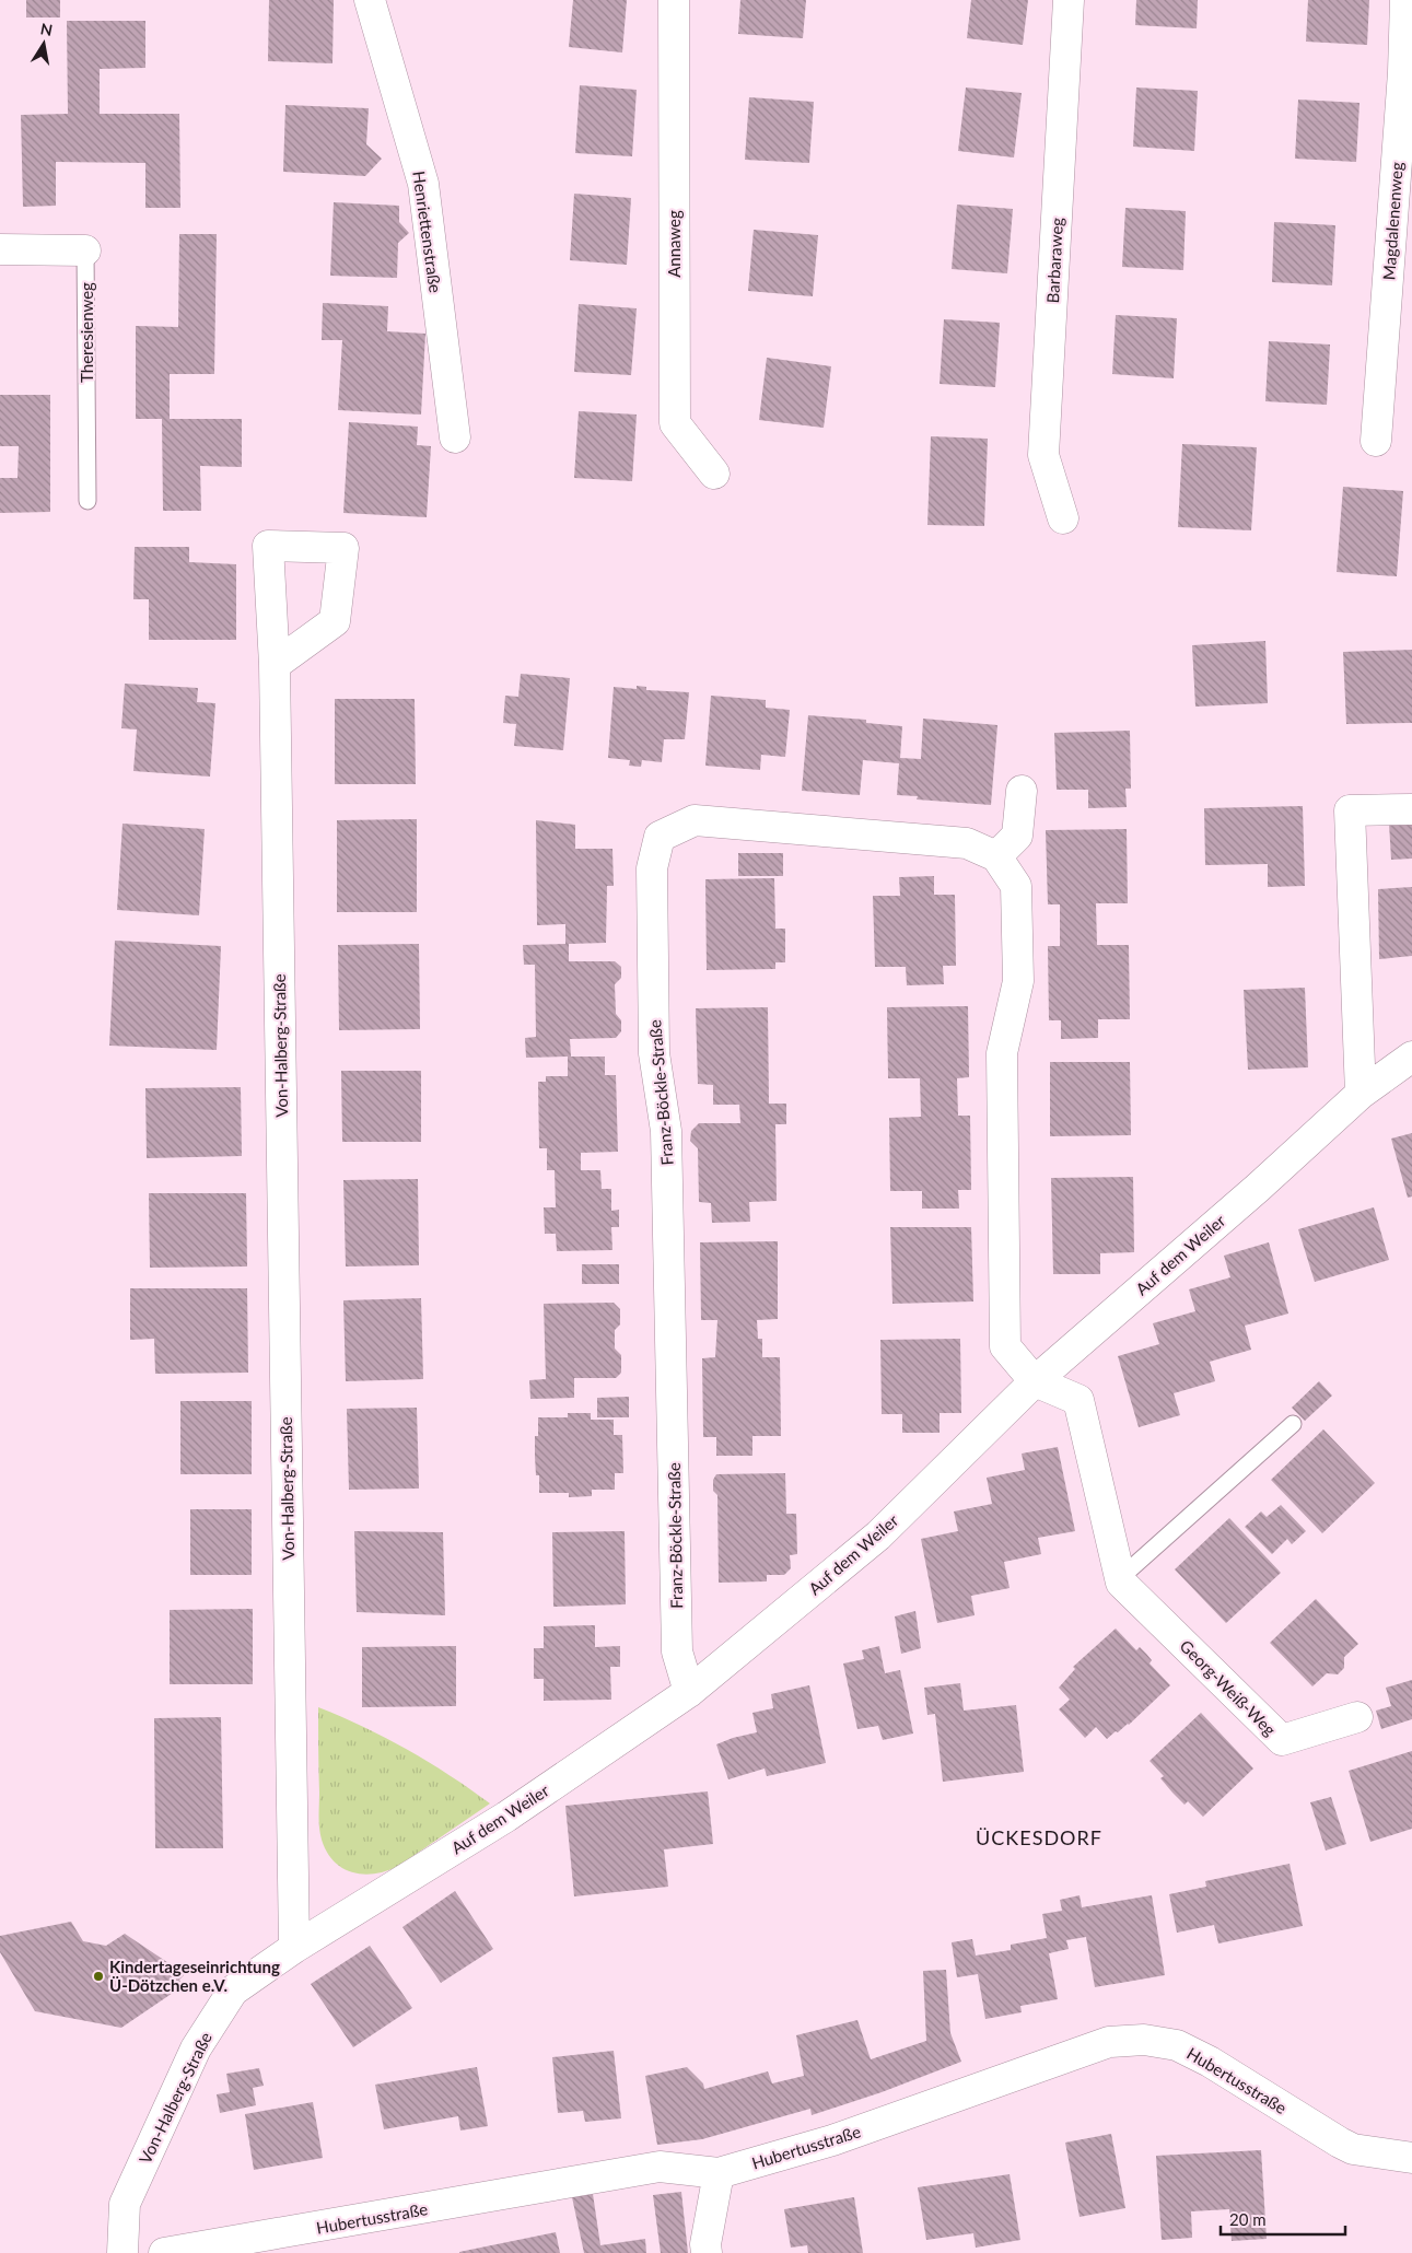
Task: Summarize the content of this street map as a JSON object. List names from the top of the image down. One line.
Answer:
{"streets":{"street":["Magdalenenweg","Henriettenstraße","Annaweg","Barbaraweg","Theresienweg","Von-Halberg-Straße","Franz-Böckle-Straße","Auf dem Weiler","Georg-Weiß-Weg","Hubertusstraße"]},"crossings":[["Von-Halberg-Straße","Auf dem Weiler"],["Franz-Böckle-Straße","Auf dem Weiler"],["Auf dem Weiler","Georg-Weiß-Weg"]],"districts":["ÜCKESDORF"],"places":["Kindertageseinrichtung Ü-Dötzchen e.V."],"scale_bar":"20 m","north":"top"}
